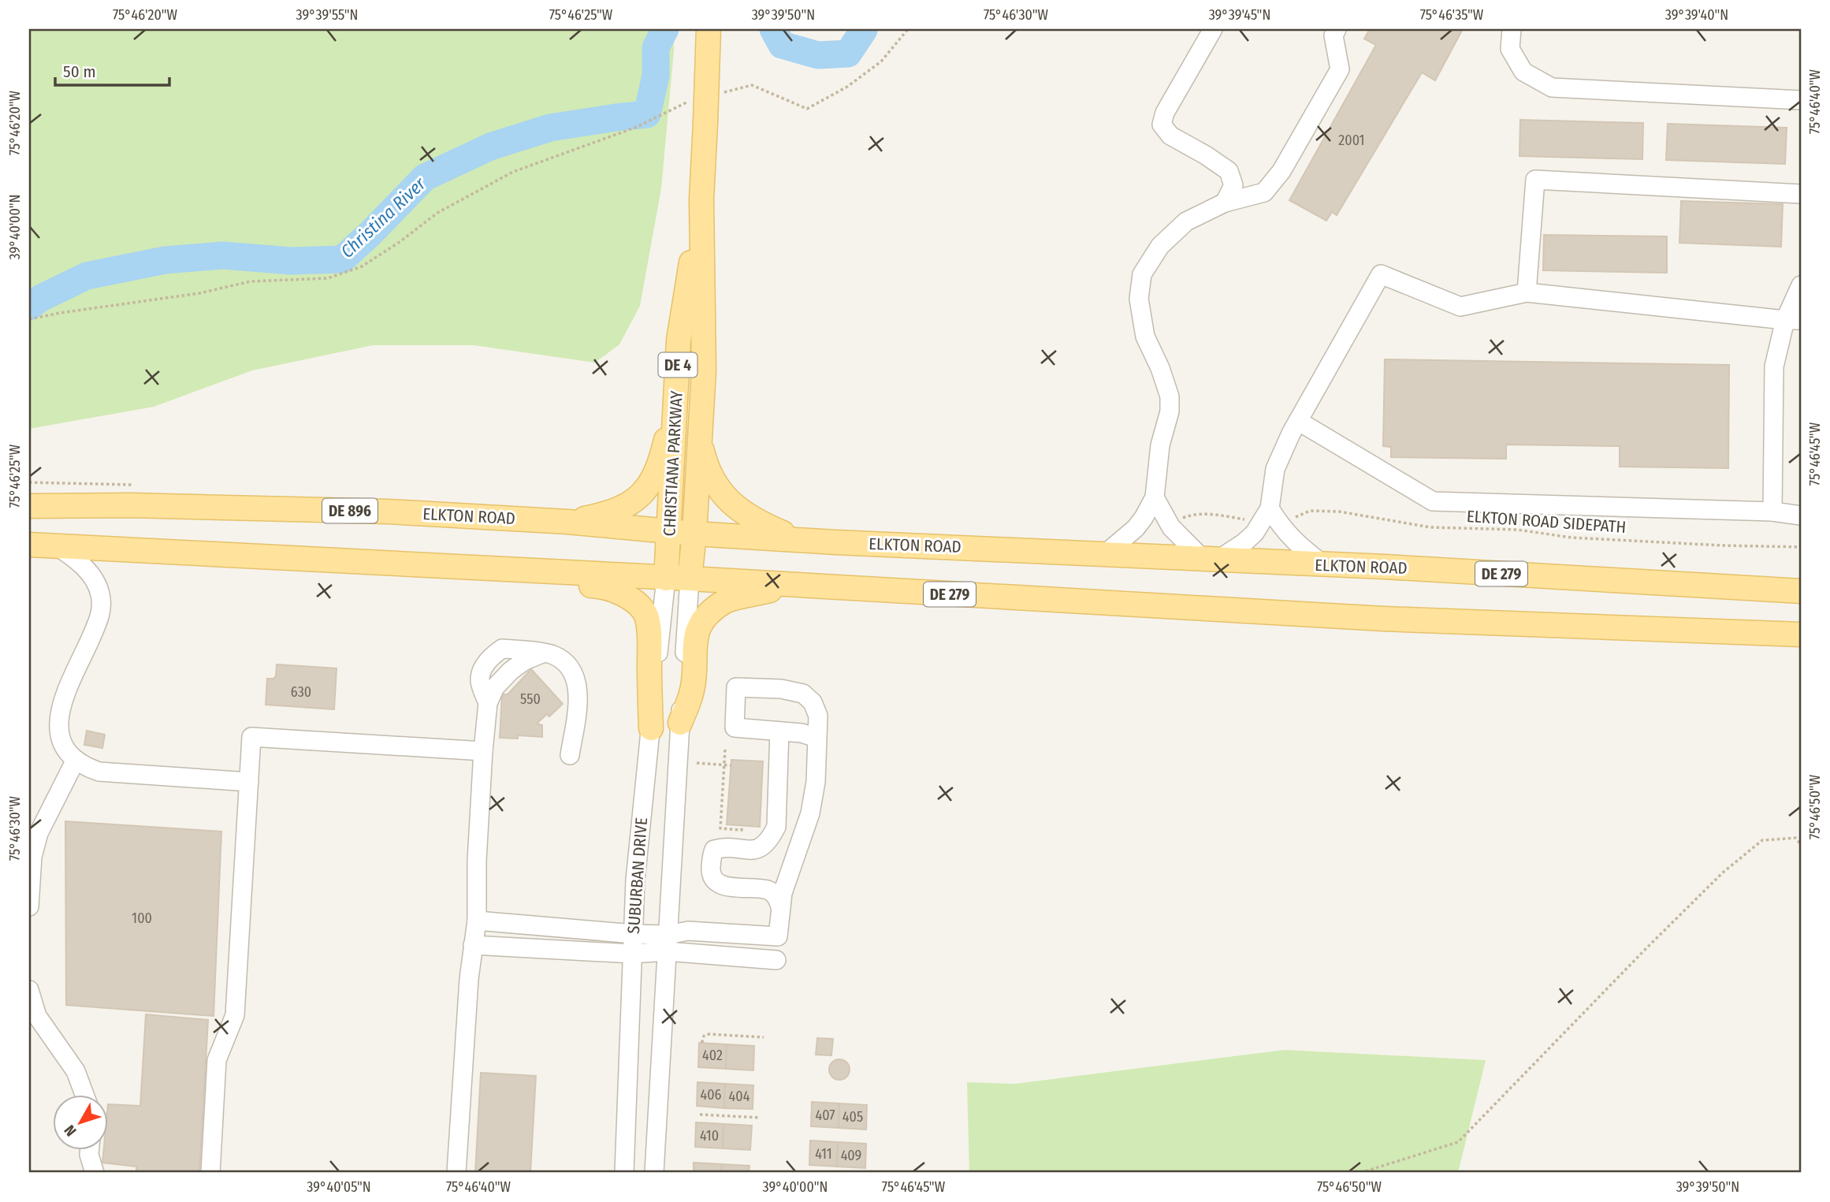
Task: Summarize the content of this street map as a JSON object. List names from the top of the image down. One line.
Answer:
{"streets":{"main road":["DE 4","CHRISTIANA PARKWAY","DE 896","ELKTON ROAD","DE 279"],"street":["SUBURBAN DRIVE"],"path":["ELKTON ROAD SIDEPATH"]},"crossings":[["DE 4","CHRISTIANA PARKWAY"],["CHRISTIANA PARKWAY","ELKTON ROAD"],["CHRISTIANA PARKWAY","DE 279"],["CHRISTIANA PARKWAY","SUBURBAN DRIVE"],["DE 279","SUBURBAN DRIVE"]],"water":["Christina River"],"house_numbers":["2001","630","550","100","402","406","404","407","405","410","411","409"],"scale_bar":"50 m","north":"bottom left","coordinates":["75°46'20\"W","39°39'55\"N","75°46'25\"W","39°39'50\"N","75°46'30\"W","39°39'45\"N","75°46'35\"W","39°39'40\"N","75°46'40\"W","39°40'00\"N","75°46'45\"W","75°46'50\"W","39°40'05\"N"]}
